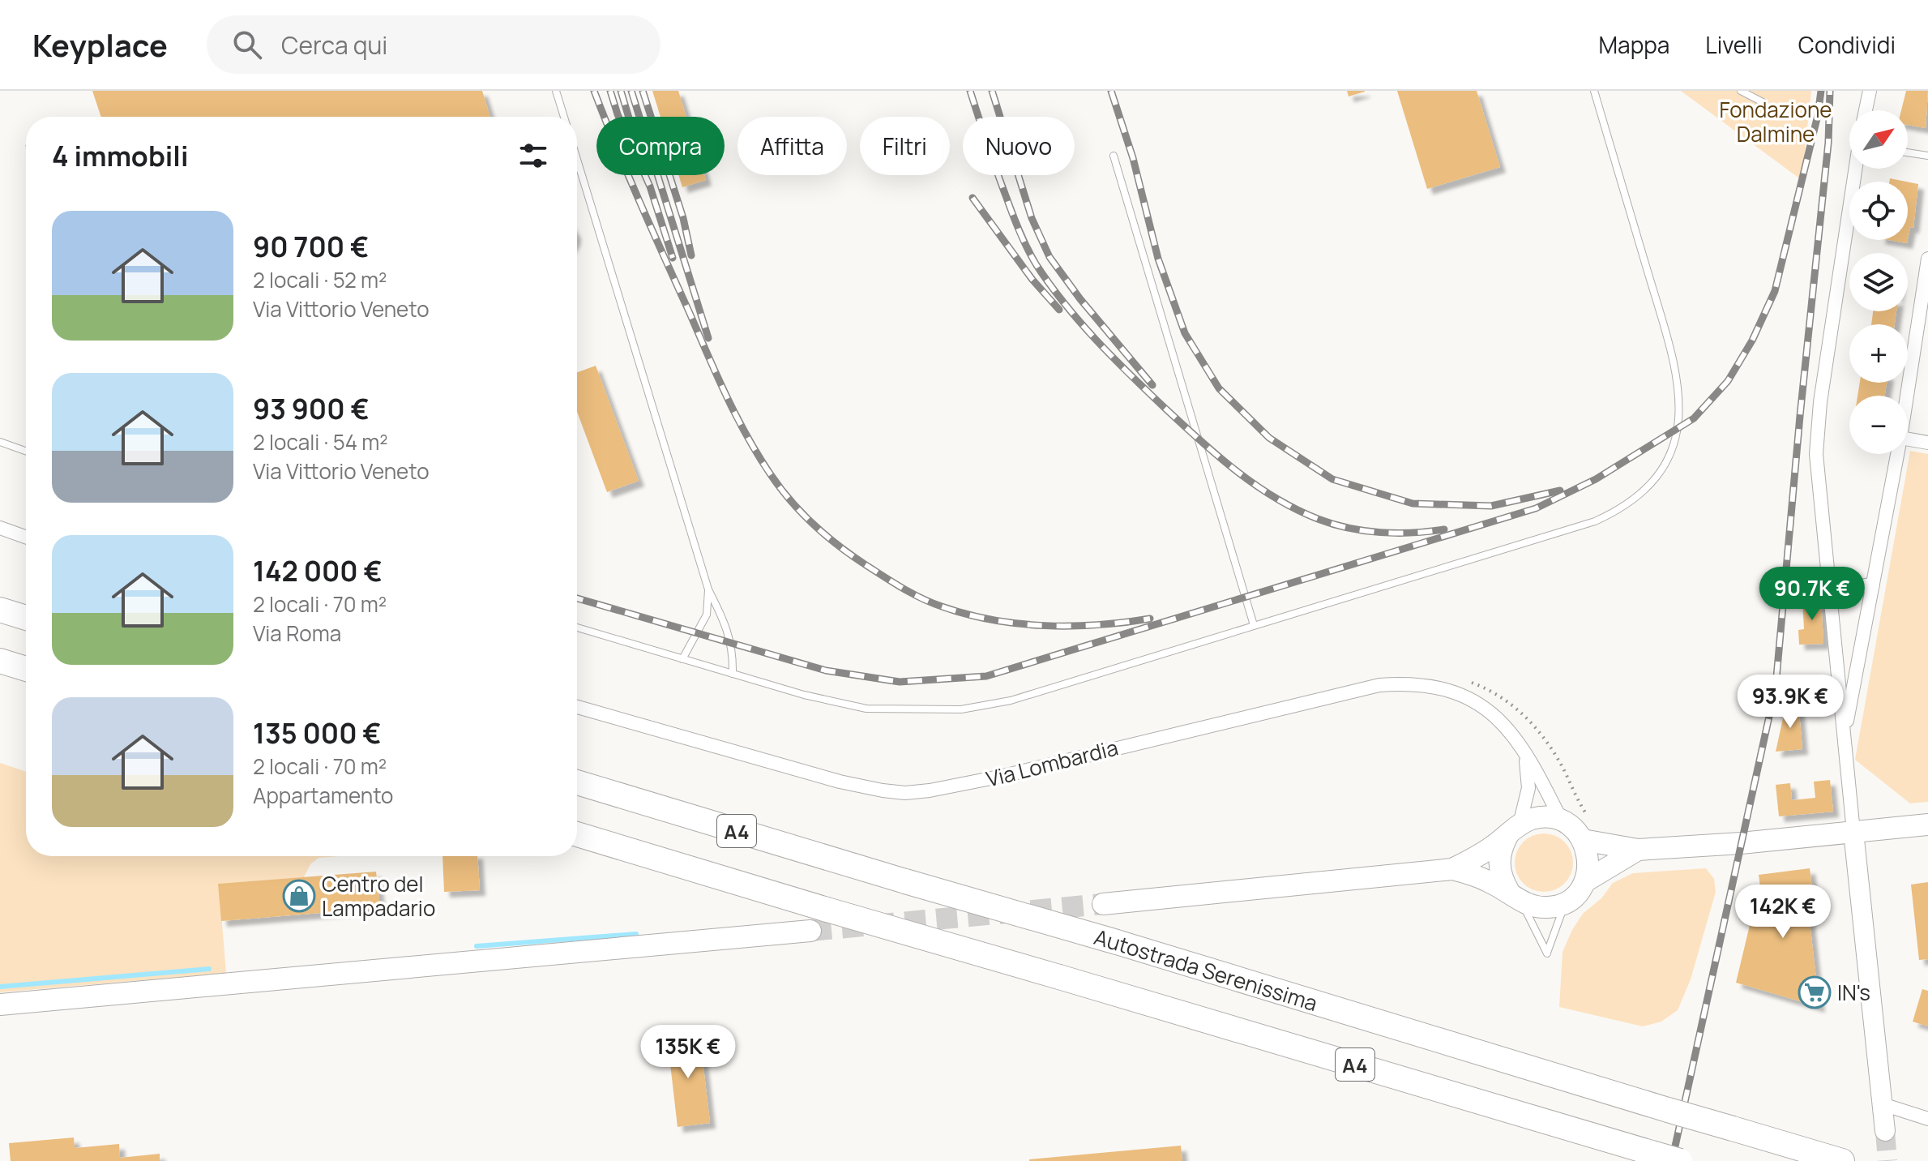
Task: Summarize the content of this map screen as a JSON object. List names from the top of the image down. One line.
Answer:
{"streets":{"highway":["A4","Autostrada Serenissima"],"street":["Via Lombardia"]},"parks":["Fondazione Dalmine"],"places":{"shop":["Centro del Lampadario"],"supermarket":["IN's"]},"north":"top right","page":{"header":"Keyplace","search":"Cerca qui","nav":["Mappa","Livelli","Condividi"],"map_buttons":["+","−"],"chip":["Compra","Affitta","Filtri","Nuovo"],"heading":"4 immobili","list":[{"name":"90 700 €","note":"2 locali · 52 m² · Via Vittorio Veneto"},{"name":"93 900 €","note":"2 locali · 54 m² · Via Vittorio Veneto"},{"name":"142 000 €","note":"2 locali · 70 m² · Via Roma"},{"name":"135 000 €","note":"2 locali · 70 m² · Appartamento"}],"price":["90.7K €","93.9K €","142K €","135K €"]}}
